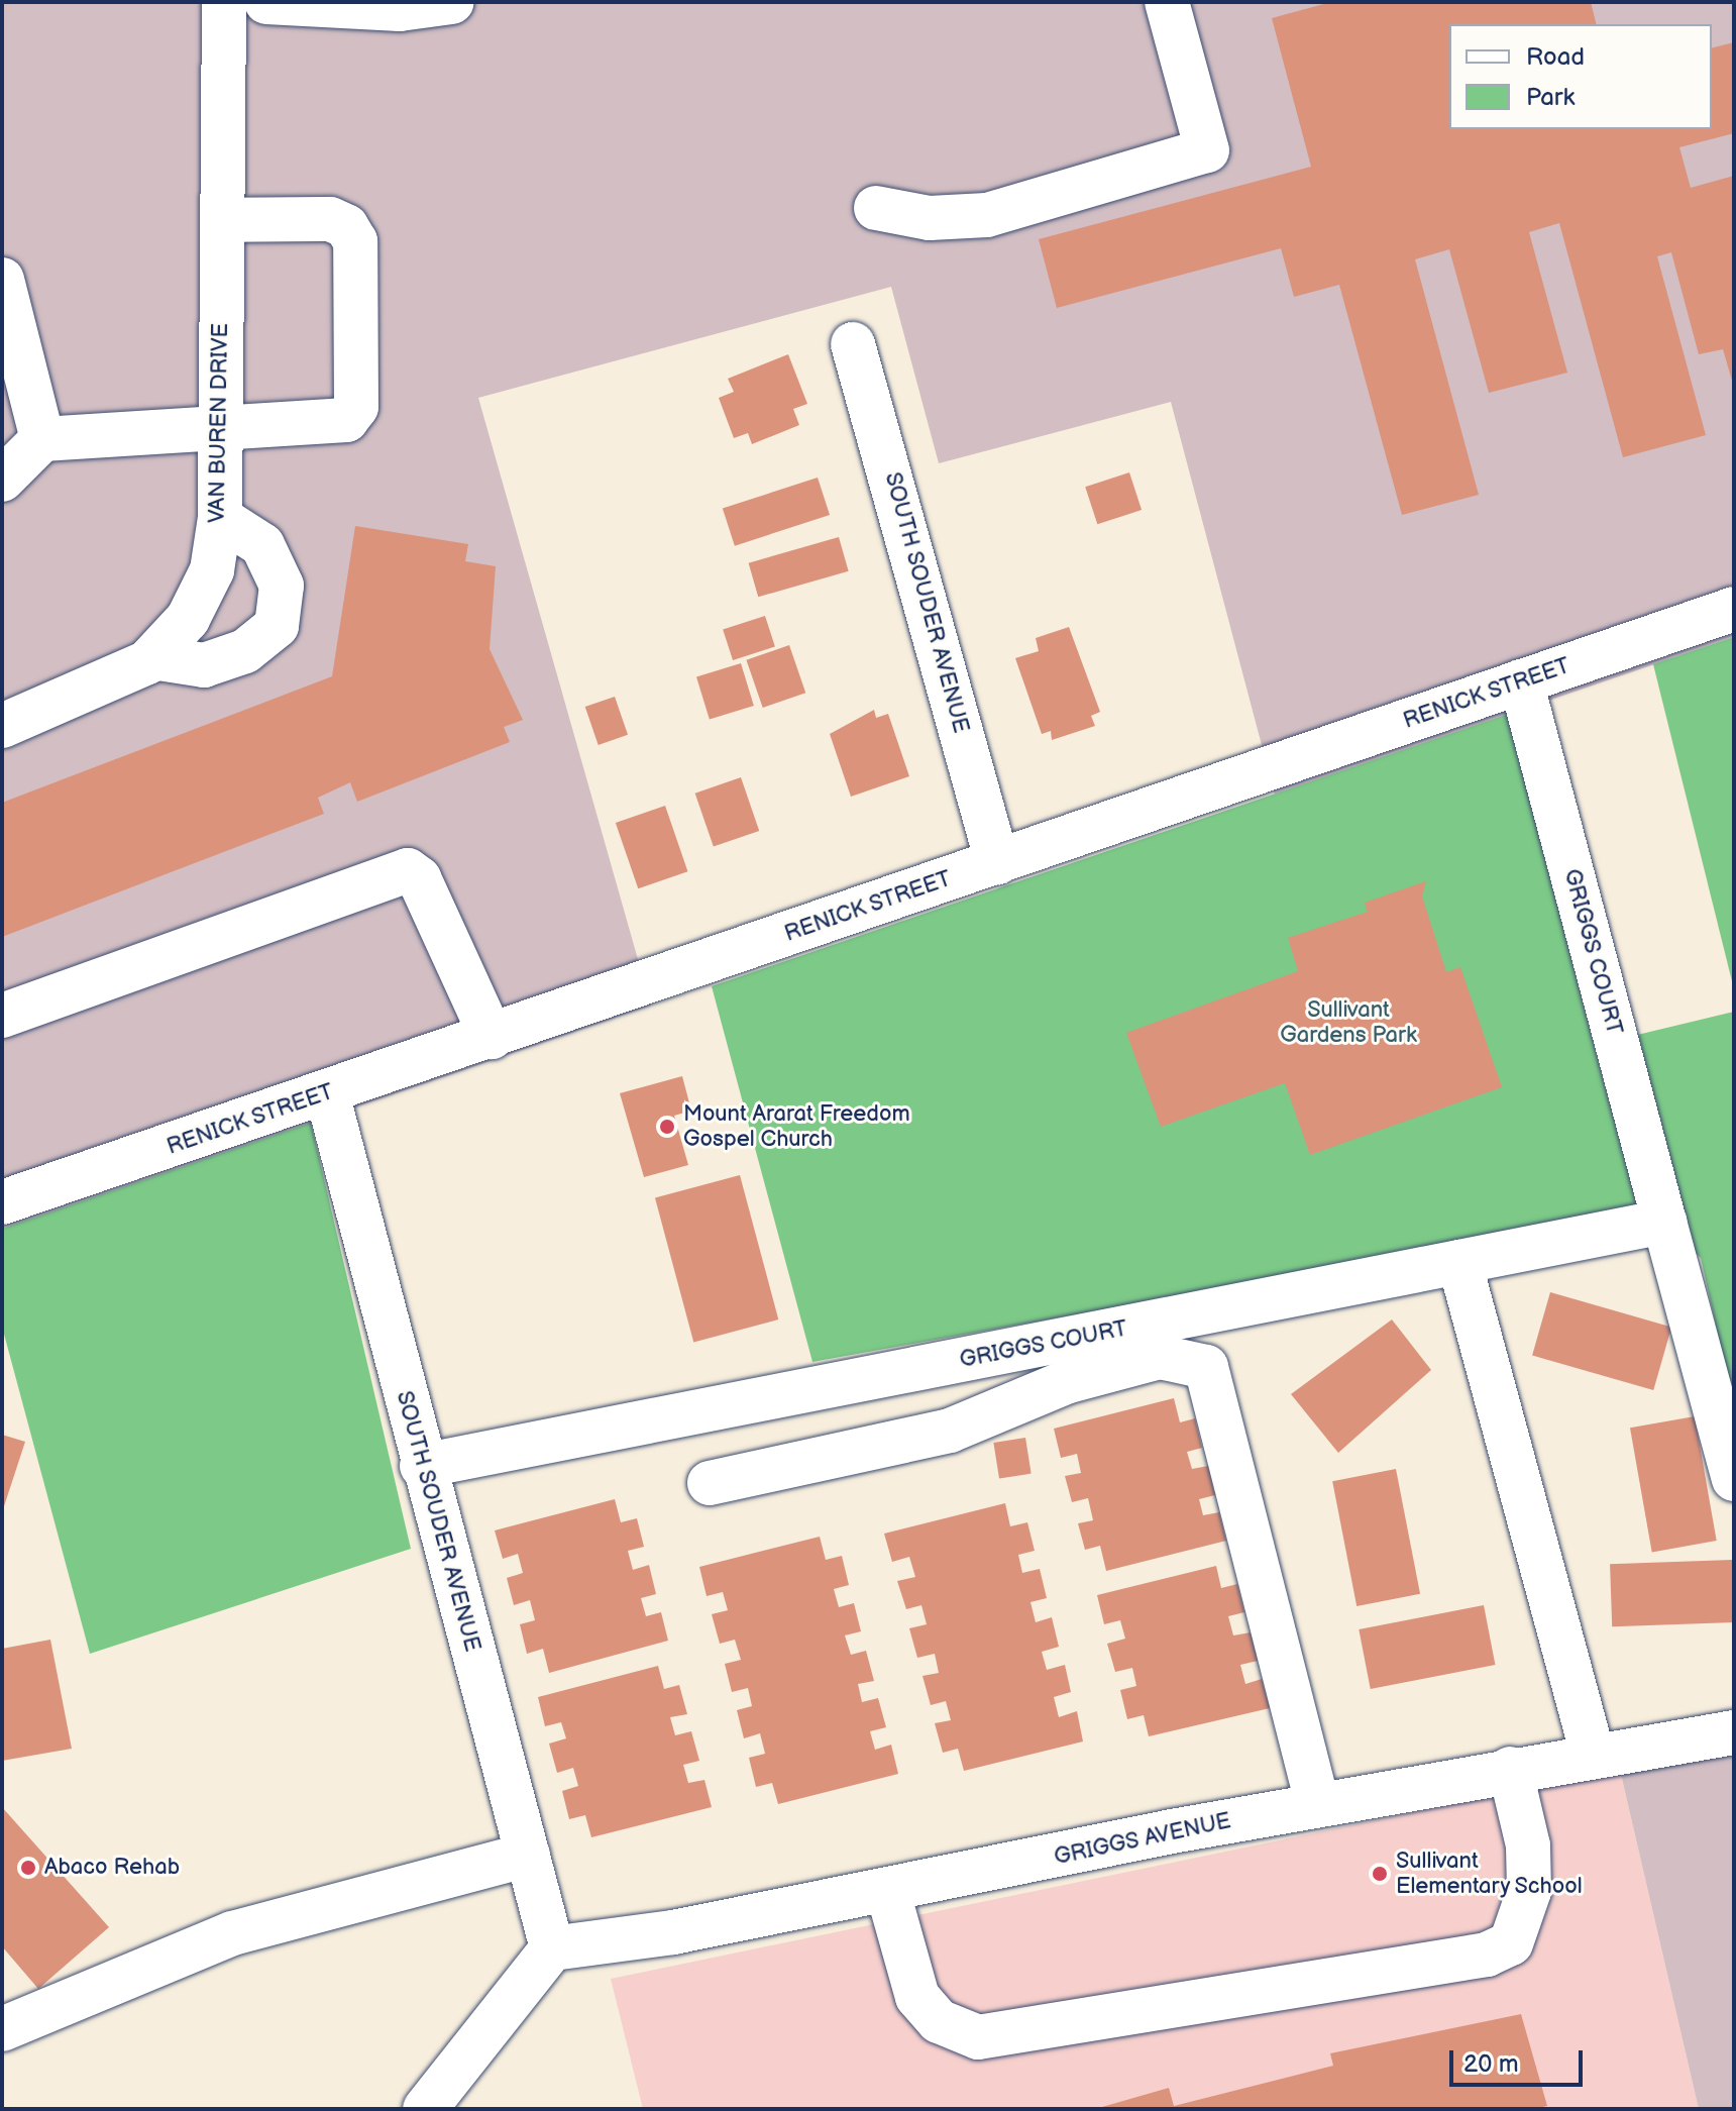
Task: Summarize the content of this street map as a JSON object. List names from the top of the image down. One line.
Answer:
{"streets":{"street":["VAN BUREN DRIVE","SOUTH SOUDER AVENUE","RENICK STREET","GRIGGS COURT","GRIGGS AVENUE"]},"crossings":[["SOUTH SOUDER AVENUE","RENICK STREET"],["SOUTH SOUDER AVENUE","GRIGGS COURT"],["SOUTH SOUDER AVENUE","GRIGGS AVENUE"],["RENICK STREET","GRIGGS COURT"]],"parks":["Sullivant Gardens Park"],"places":["Mount Ararat Freedom Gospel Church","Abaco Rehab","Sullivant Elementary School"],"legend":["Road","Park"],"scale_bar":"20 m"}
